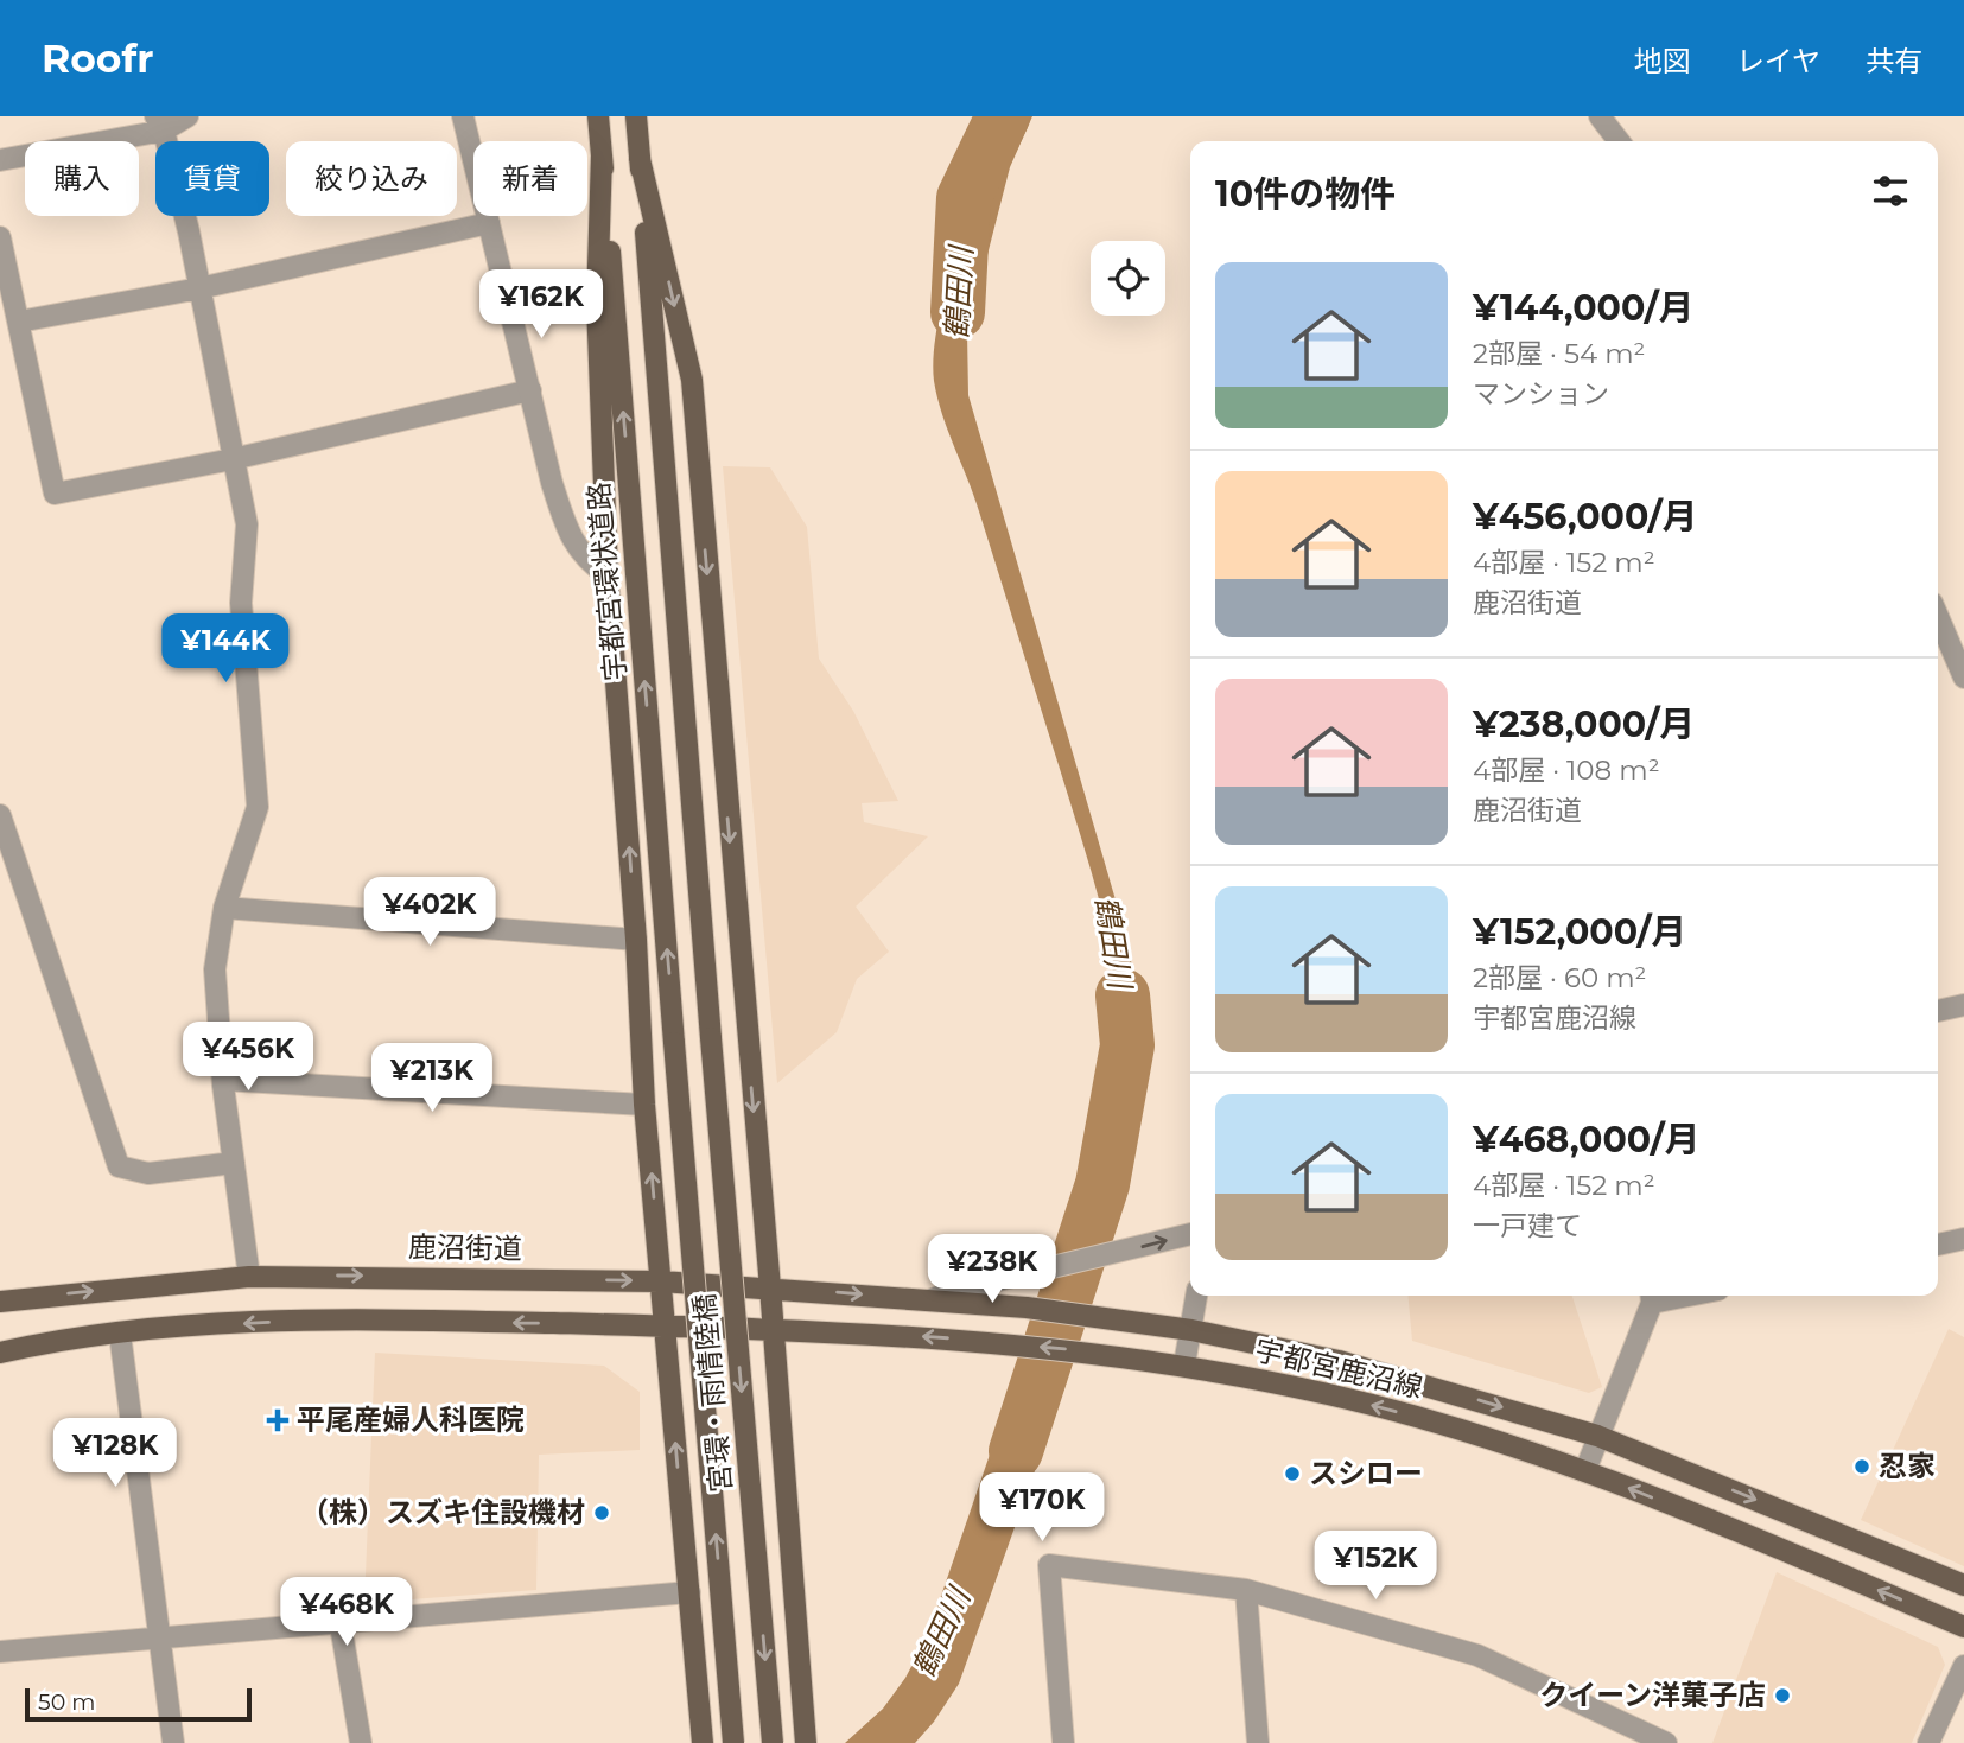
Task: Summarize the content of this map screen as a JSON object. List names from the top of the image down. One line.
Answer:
{"streets":{"main road":["宇都宮環状道路","鹿沼街道","宇都宮鹿沼線","宮環・雨情陸橋"]},"crossings":[["宇都宮環状道路","宮環・雨情陸橋"],["鹿沼街道","宇都宮鹿沼線"]],"water":["鶴田川"],"places":{"health":["平尾産婦人科医院"],"other":["忍家","スシロー","（株）スズキ住設機材","クイーン洋菓子店"]},"scale_bar":"50 m","page":{"header":"Roofr","nav":["地図","レイヤ","共有"],"chip":["購入","賃貸","絞り込み","新着"],"heading":"10件の物件","list":[{"name":"¥144,000/月","note":"2部屋 · 54 m² · マンション"},{"name":"¥456,000/月","note":"4部屋 · 152 m² · 鹿沼街道"},{"name":"¥238,000/月","note":"4部屋 · 108 m² · 鹿沼街道"},{"name":"¥152,000/月","note":"2部屋 · 60 m² · 宇都宮鹿沼線"},{"name":"¥468,000/月","note":"4部屋 · 152 m² · 一戸建て"}],"price":["¥162K","¥144K","¥402K","¥456K","¥213K","¥238K","¥128K","¥170K","¥152K","¥468K"],"scale":"50 m"}}
